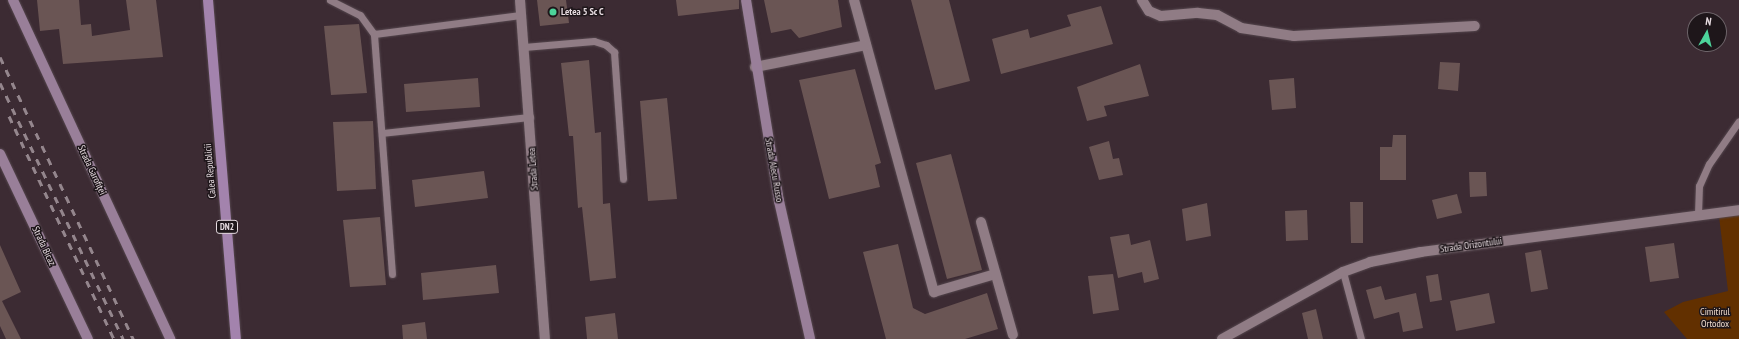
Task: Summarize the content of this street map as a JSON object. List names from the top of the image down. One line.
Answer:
{"streets":{"main road":["Calea Republicii","DN2"],"street":["Strada Letea","Strada Garofiței","Strada Alecu Russo","Strada Orizontului","Strada Bicaz"]},"parks":["Cimitirul Ortodox"],"places":["Letea 5 Sc C"],"north":"top"}
